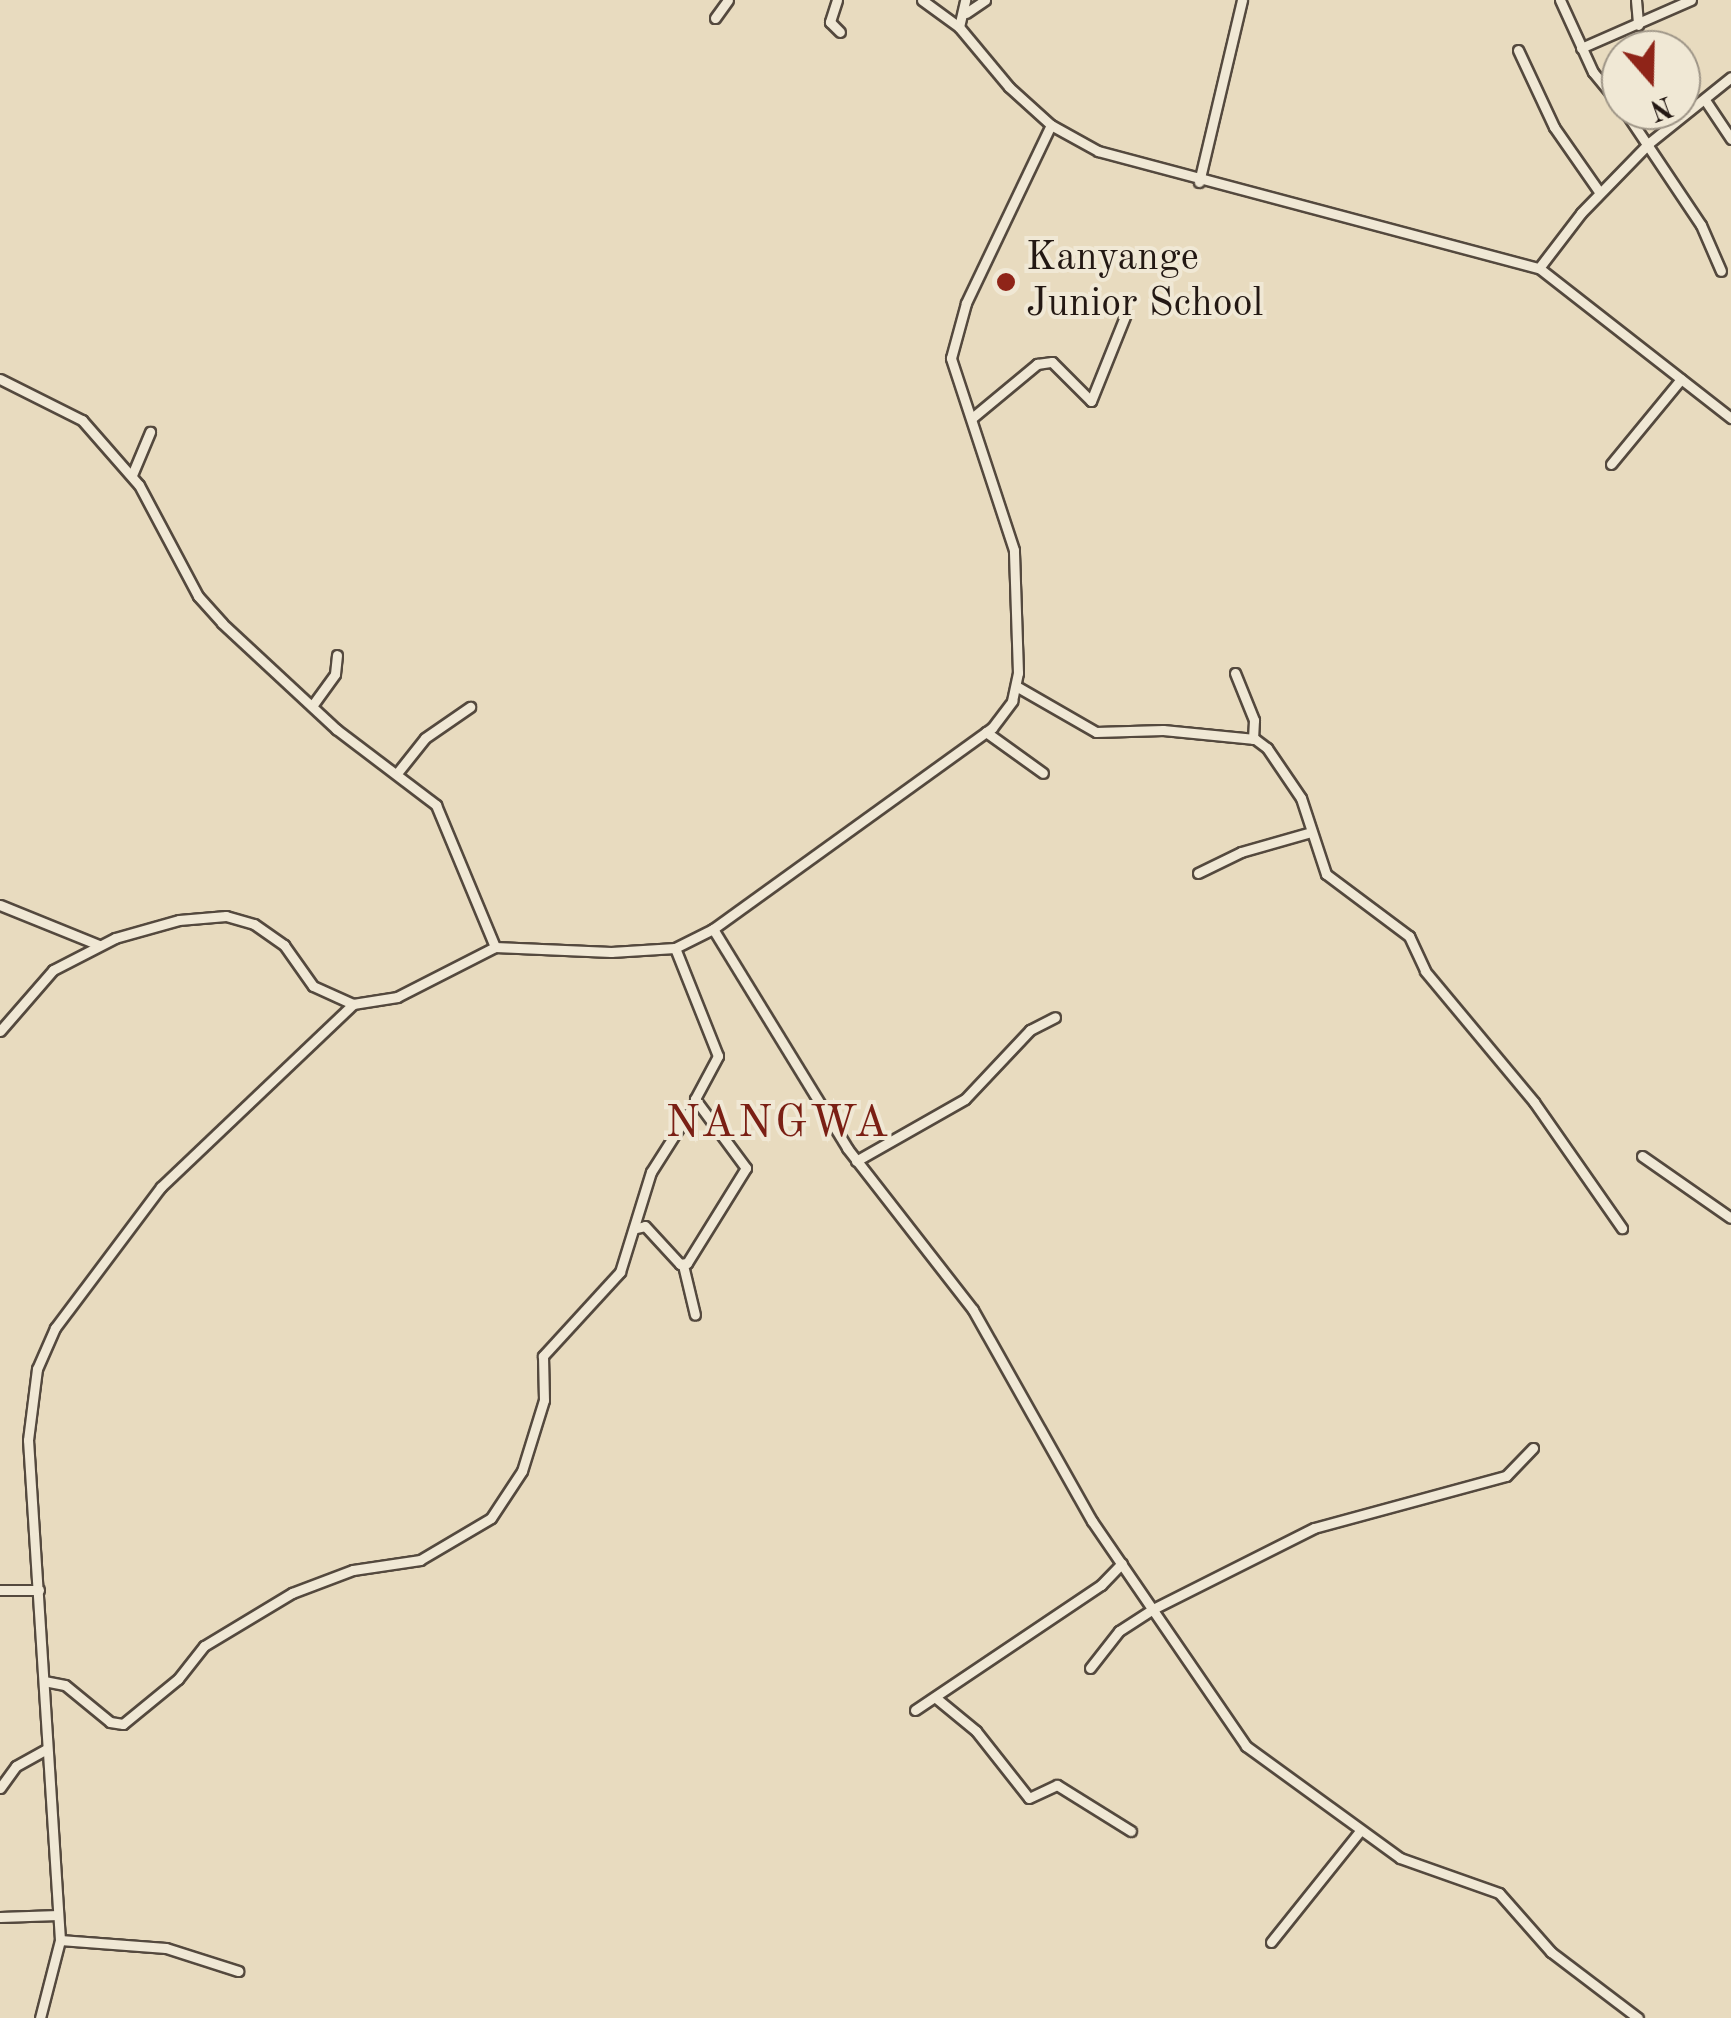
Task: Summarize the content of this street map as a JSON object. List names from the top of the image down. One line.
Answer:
{"districts":["NANGWA"],"places":["Kanyange Junior School"],"north":"bottom"}
